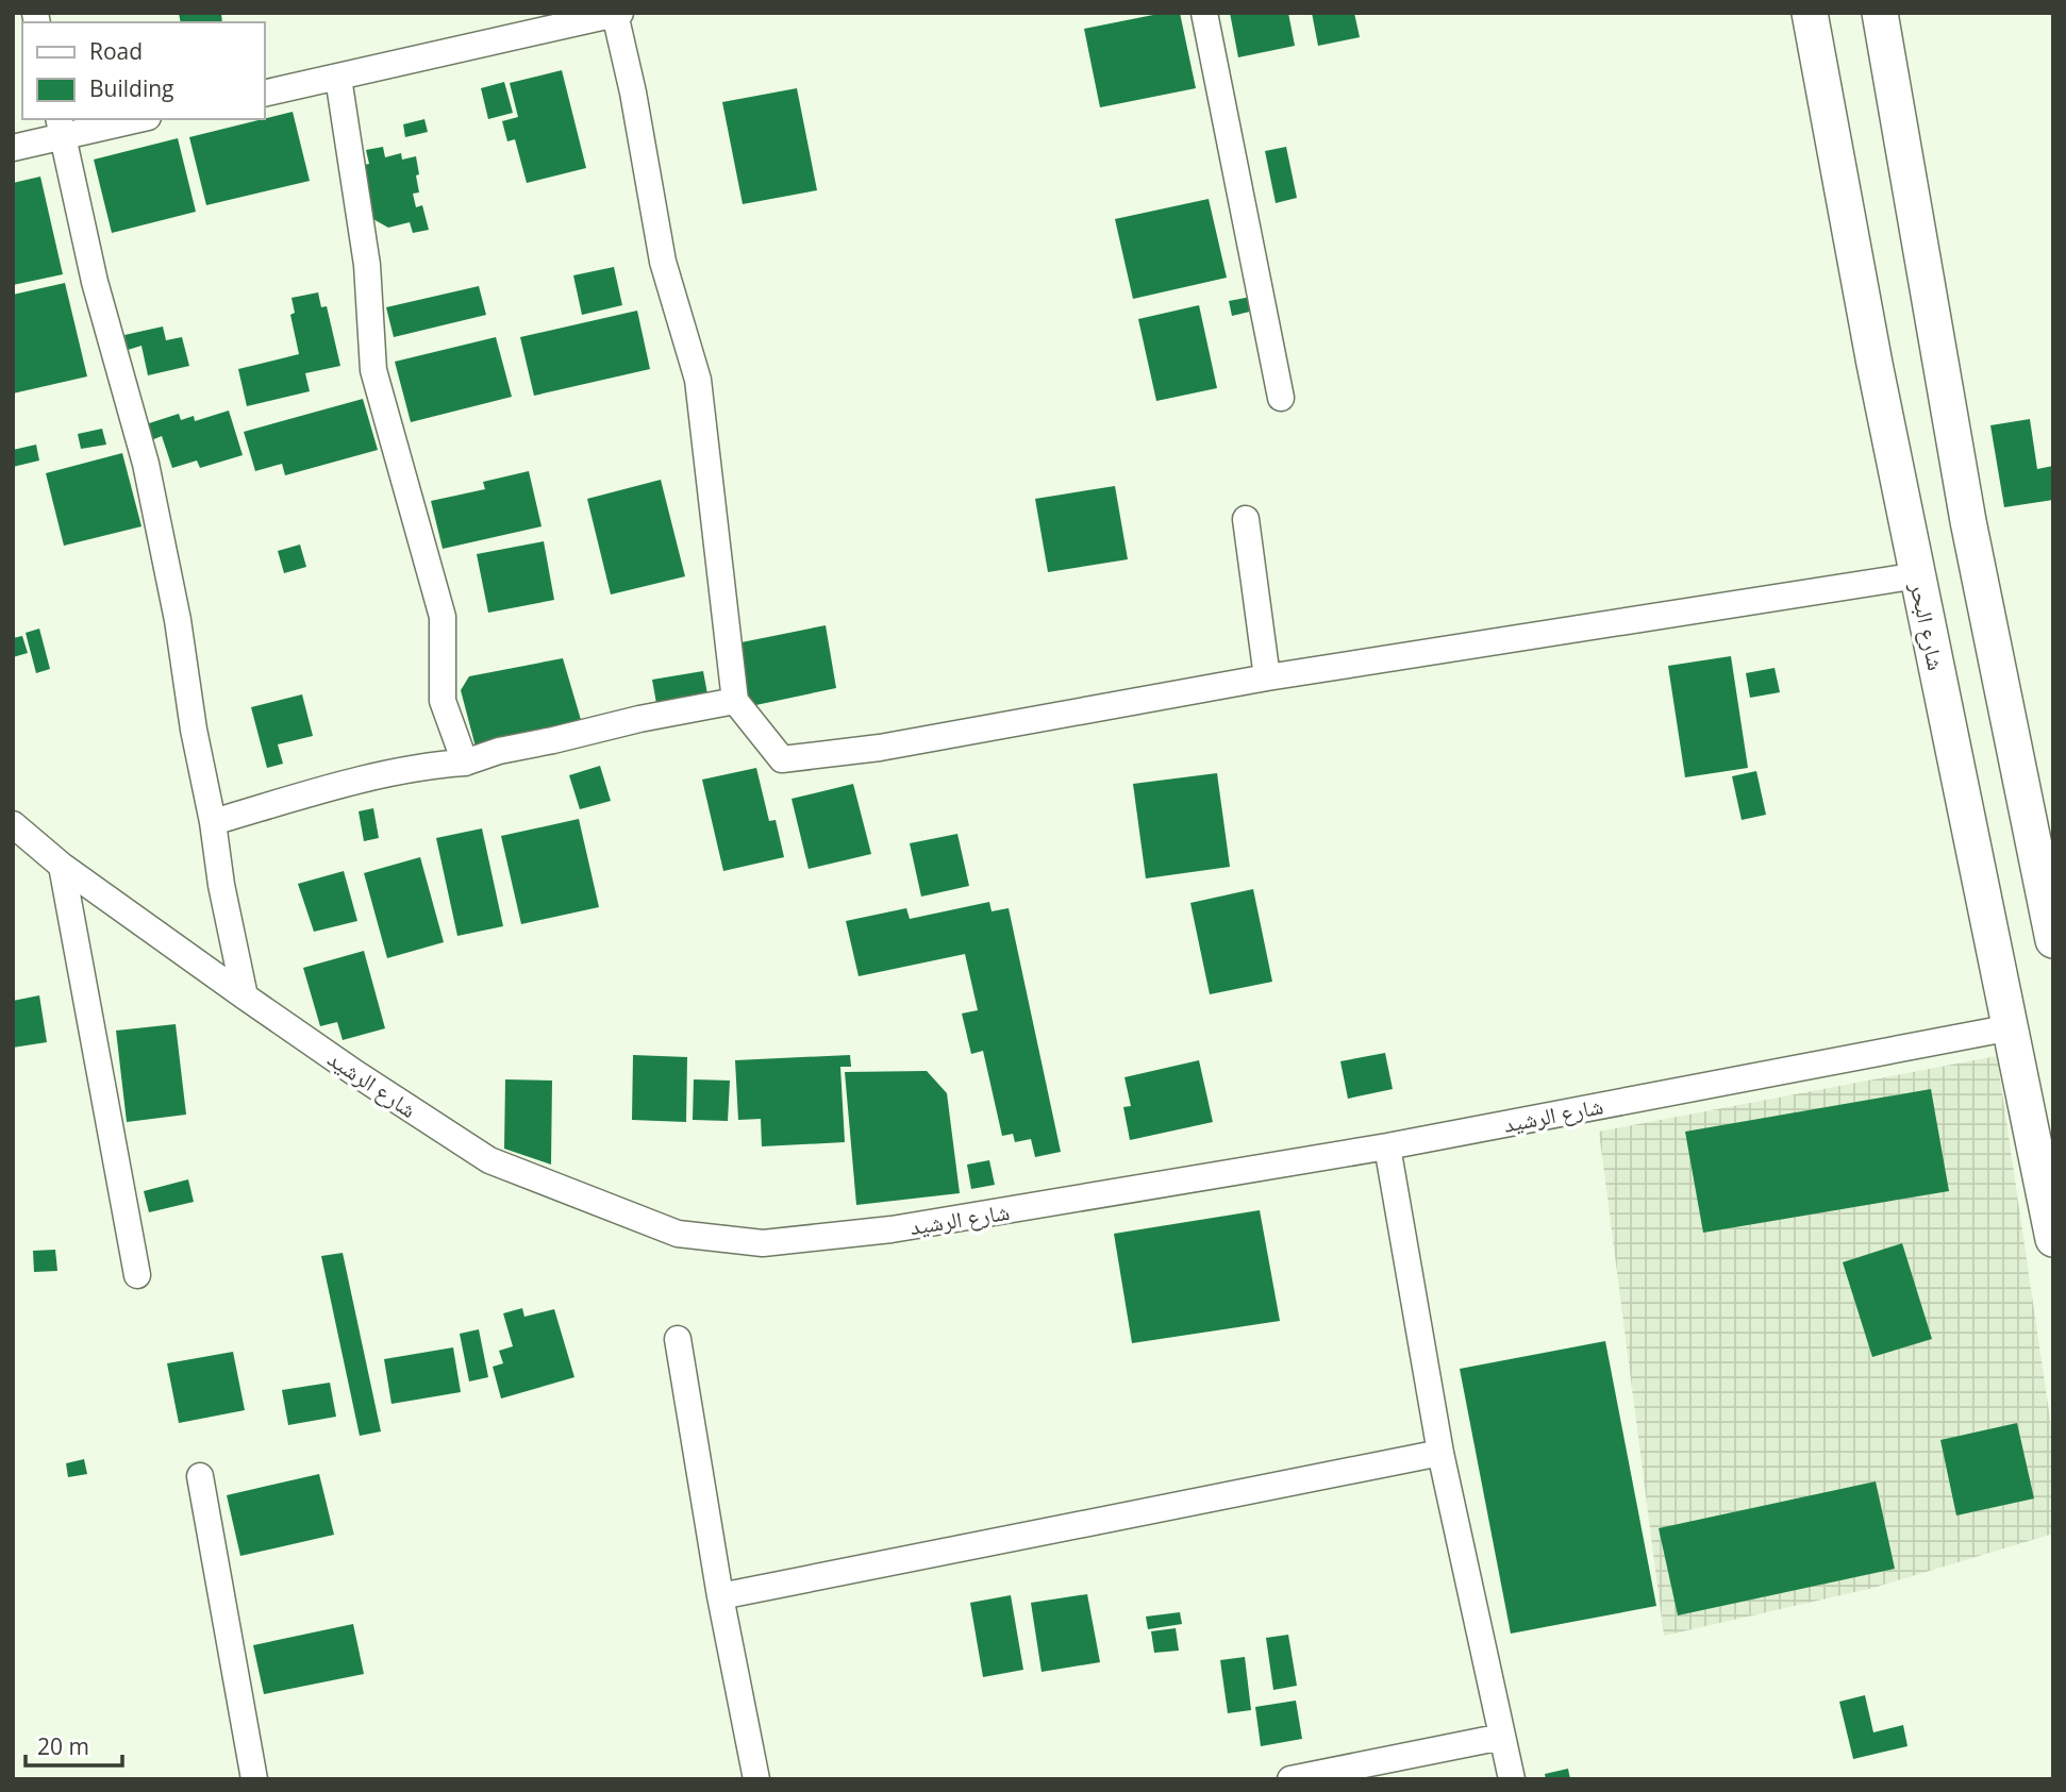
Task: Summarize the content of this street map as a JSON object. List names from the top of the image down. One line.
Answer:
{"streets":{"main road":["شارع البحر"],"street":["شارع الرشيد"]},"crossings":[["شارع البحر","شارع الرشيد"]],"legend":["Road","Building"],"scale_bar":"20 m"}
